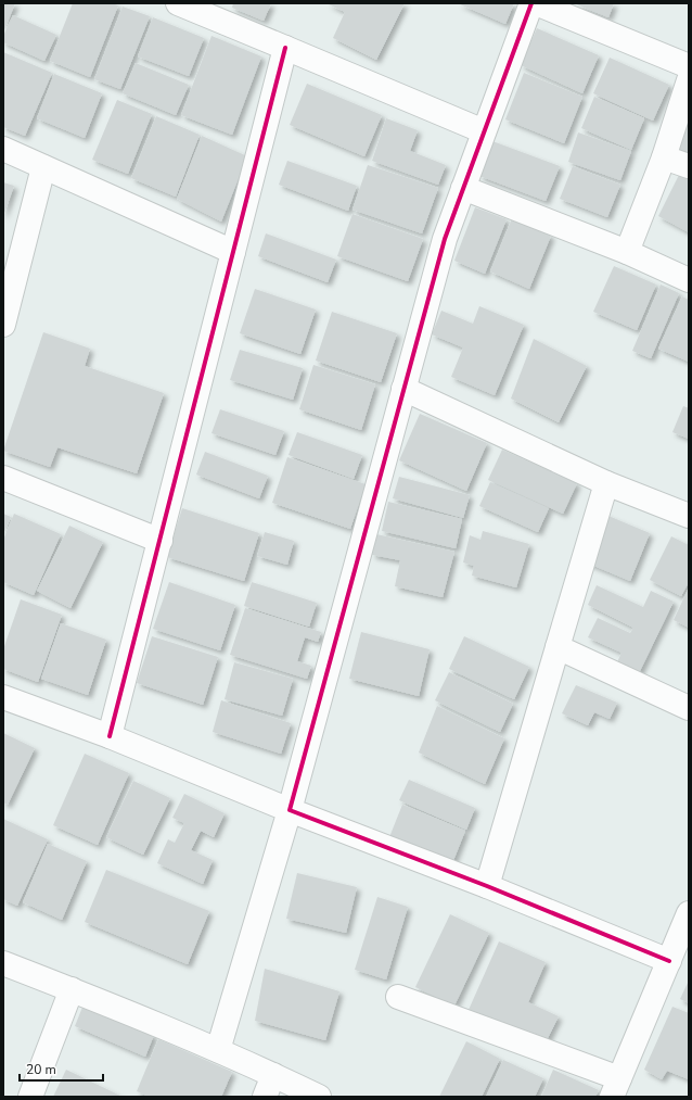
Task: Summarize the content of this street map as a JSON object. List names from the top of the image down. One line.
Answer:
{"scale_bar":"20 m"}
